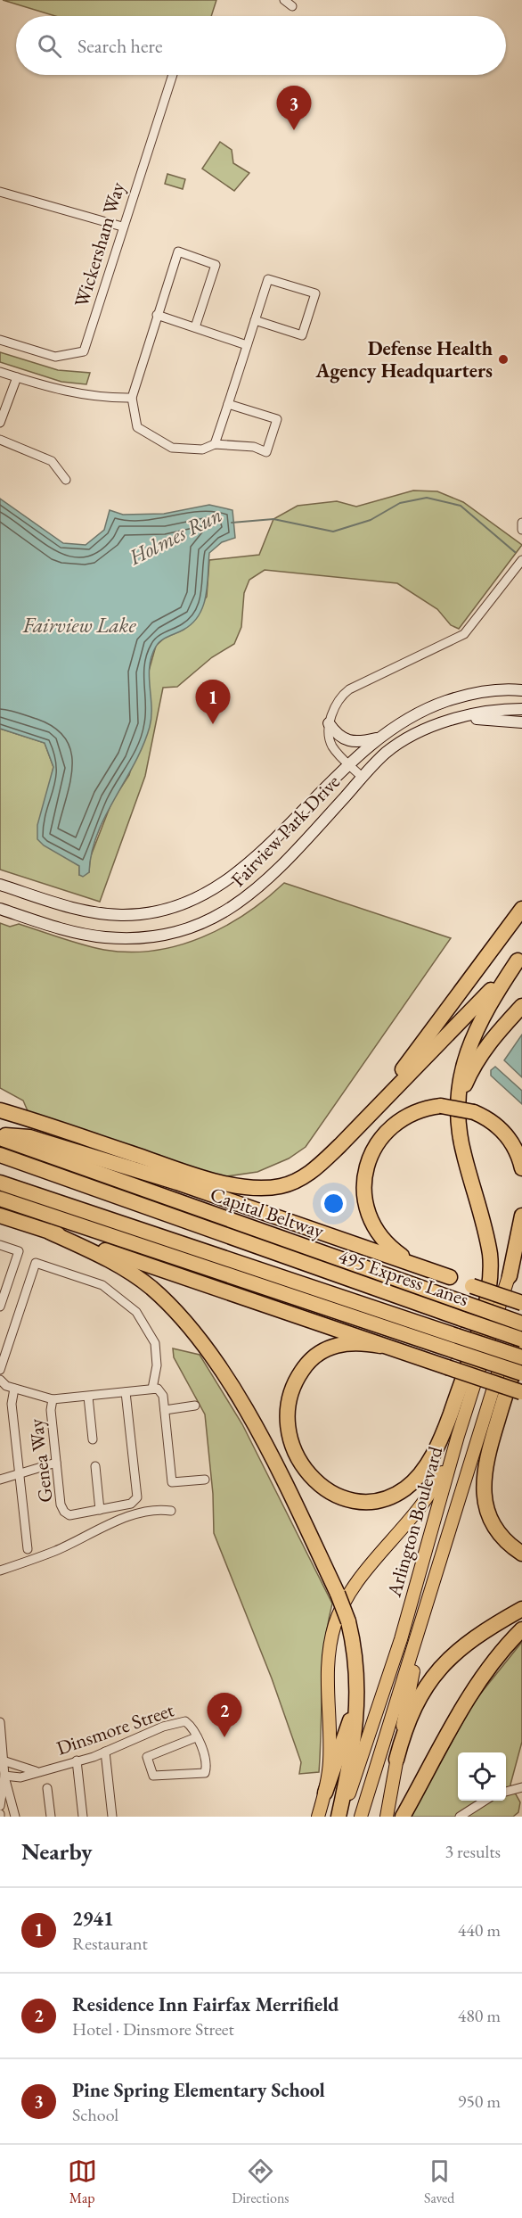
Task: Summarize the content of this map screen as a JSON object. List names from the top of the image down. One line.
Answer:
{"streets":{"highway":["Capital Beltway","495 Express Lanes"],"main road":["Fairview Park Drive","Arlington Boulevard"],"street":["Wickersham Way","Genea Way","Dinsmore Street"]},"water":["Holmes Run","Fairview Lake"],"places":["Defense Health Agency Headquarters"],"page":{"search":"Search here","pins":["3","1","2"],"heading":["Nearby","3 results"],"list":[{"mark":"1","name":"2941","note":"Restaurant","value":"440 m"},{"mark":"2","name":"Residence Inn Fairfax Merrifield","note":"Hotel · Dinsmore Street","value":"480 m"},{"mark":"3","name":"Pine Spring Elementary School","note":"School","value":"950 m"}],"nav":["Map","Directions","Saved"]}}
